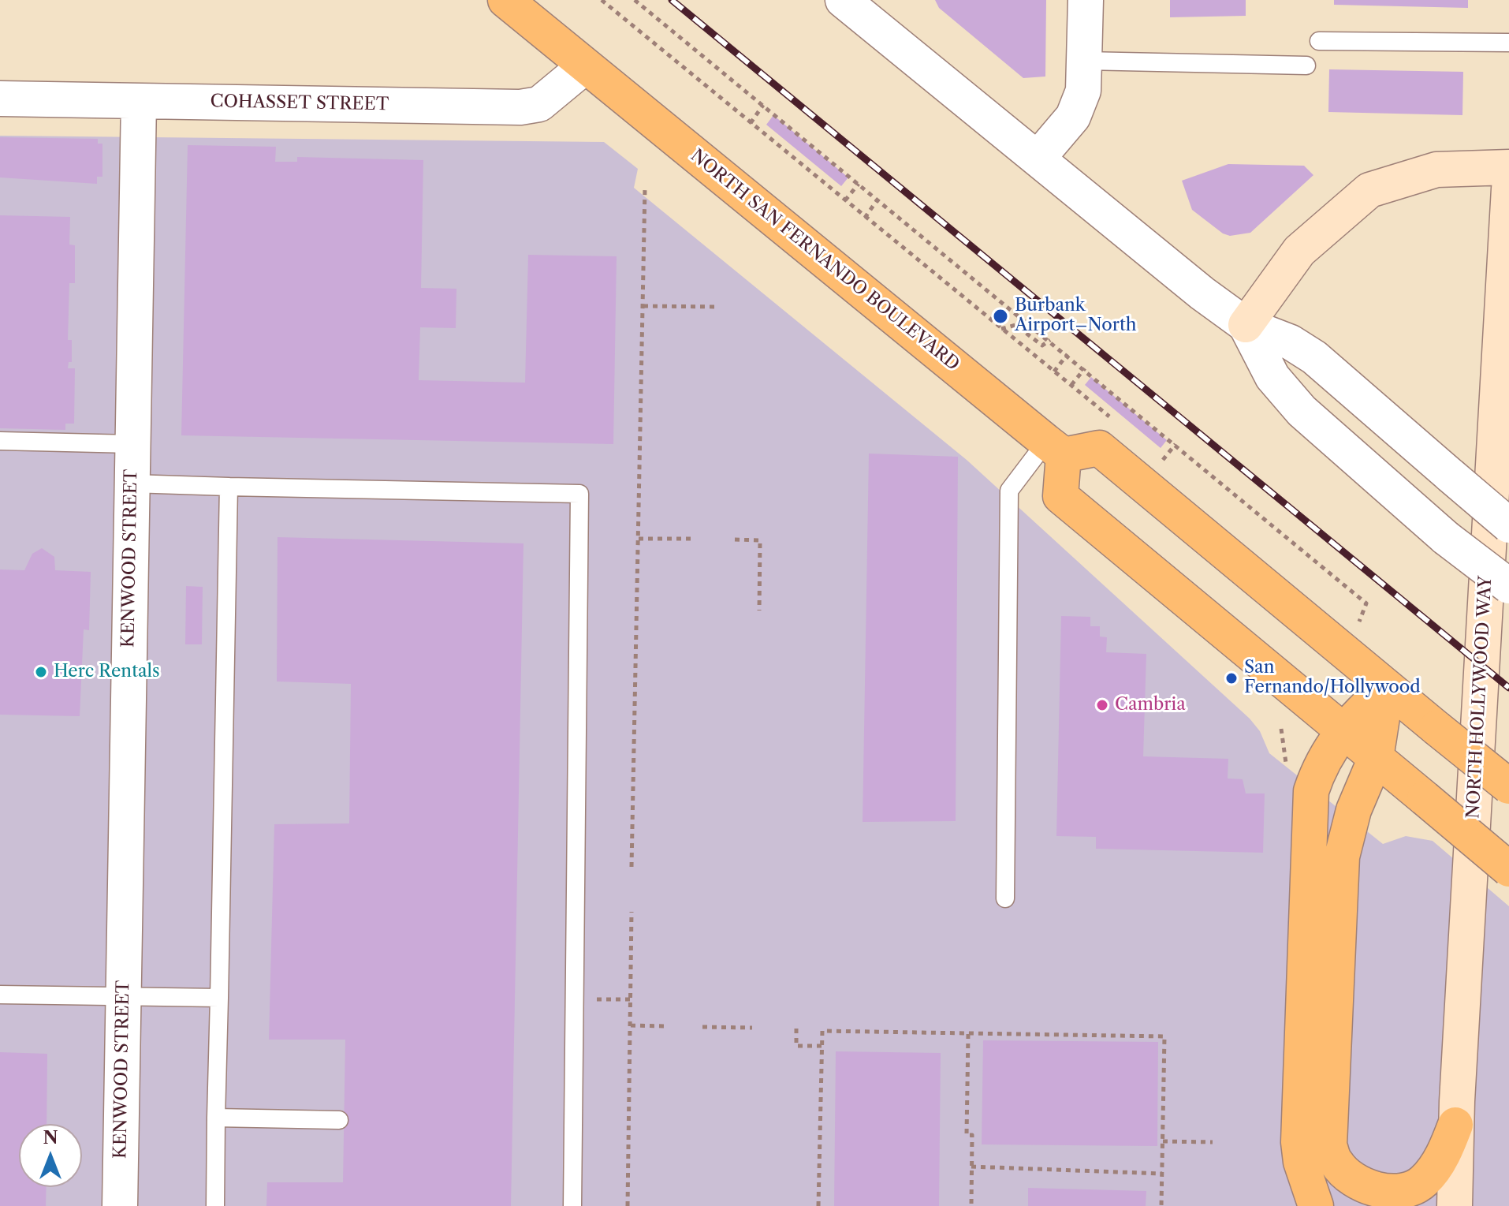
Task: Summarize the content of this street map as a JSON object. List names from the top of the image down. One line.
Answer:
{"streets":{"main road":["NORTH SAN FERNANDO BOULEVARD","NORTH HOLLYWOOD WAY"],"street":["COHASSET STREET","KENWOOD STREET"]},"crossings":[["COHASSET STREET","NORTH SAN FERNANDO BOULEVARD"],["COHASSET STREET","KENWOOD STREET"]],"places":["Burbank Airport–North","Herc Rentals","San Fernando/Hollywood","Cambria"],"north":"top"}
